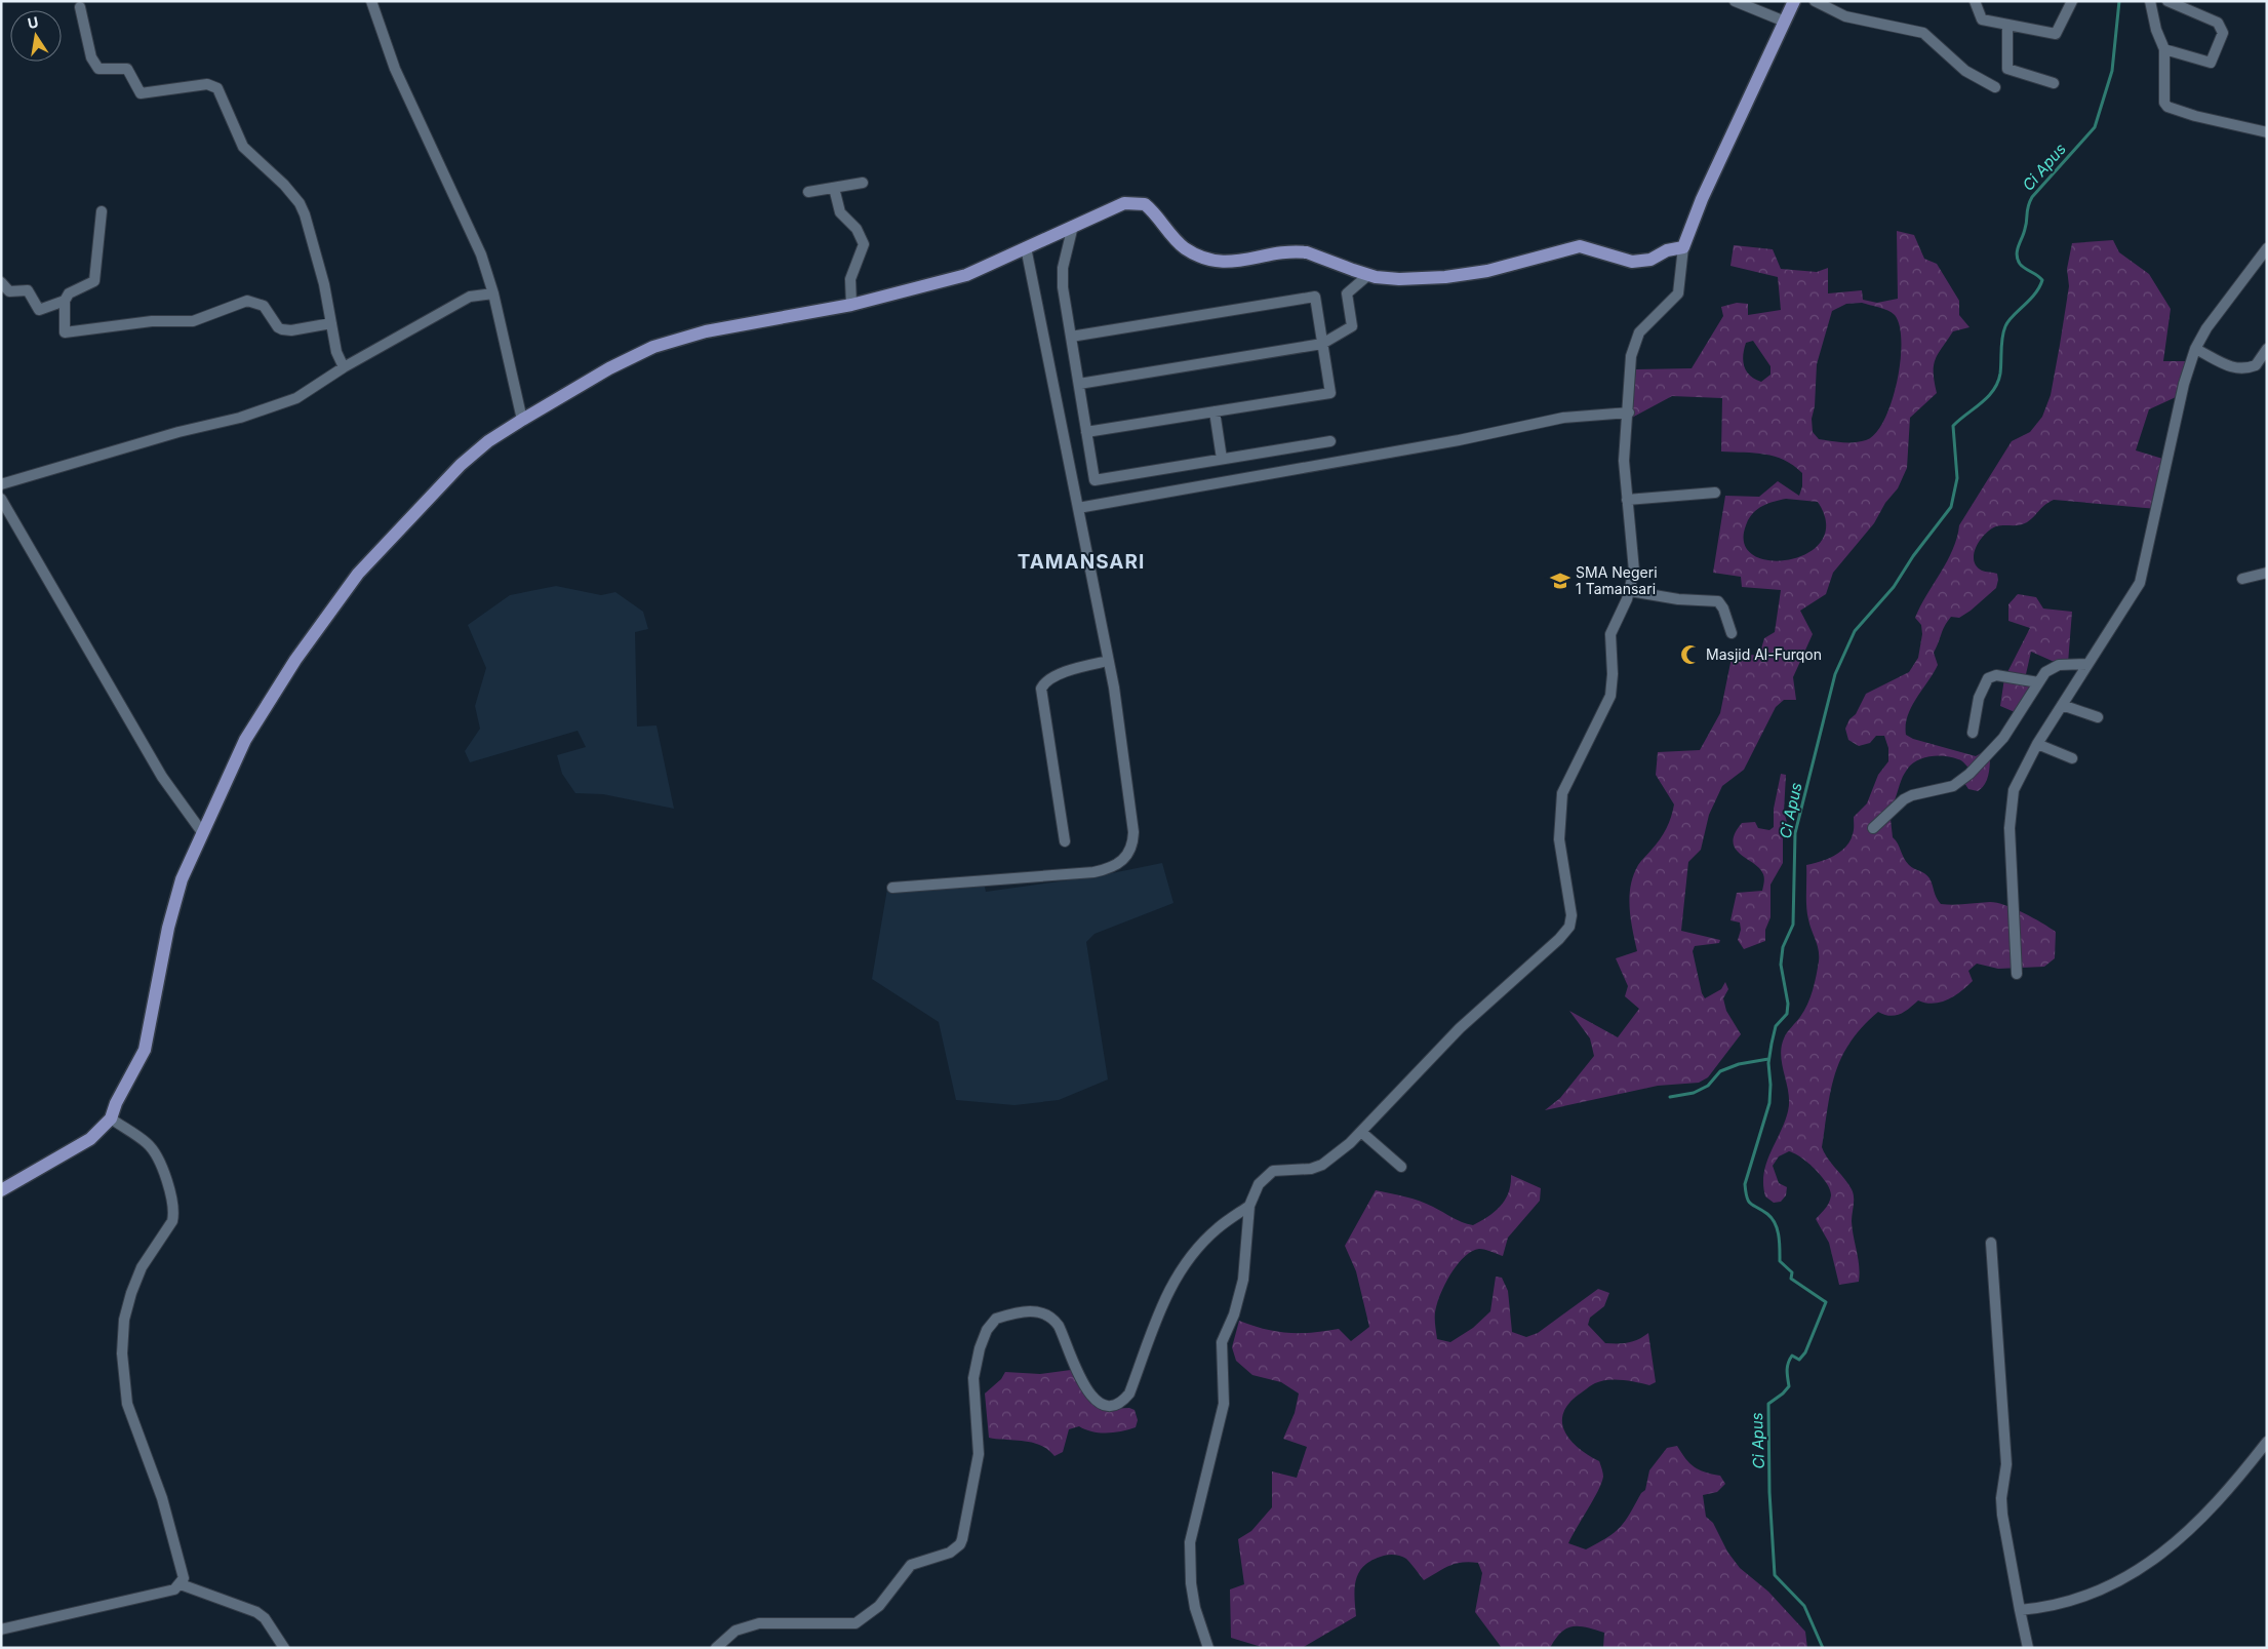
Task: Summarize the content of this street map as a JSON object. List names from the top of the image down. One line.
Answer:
{"districts":["TAMANSARI"],"water":["Ci Apus"],"places":{"school or university":["SMA Negeri 1 Tamansari"],"mosque":["Masjid Al-Furqon"]},"north":"top"}
